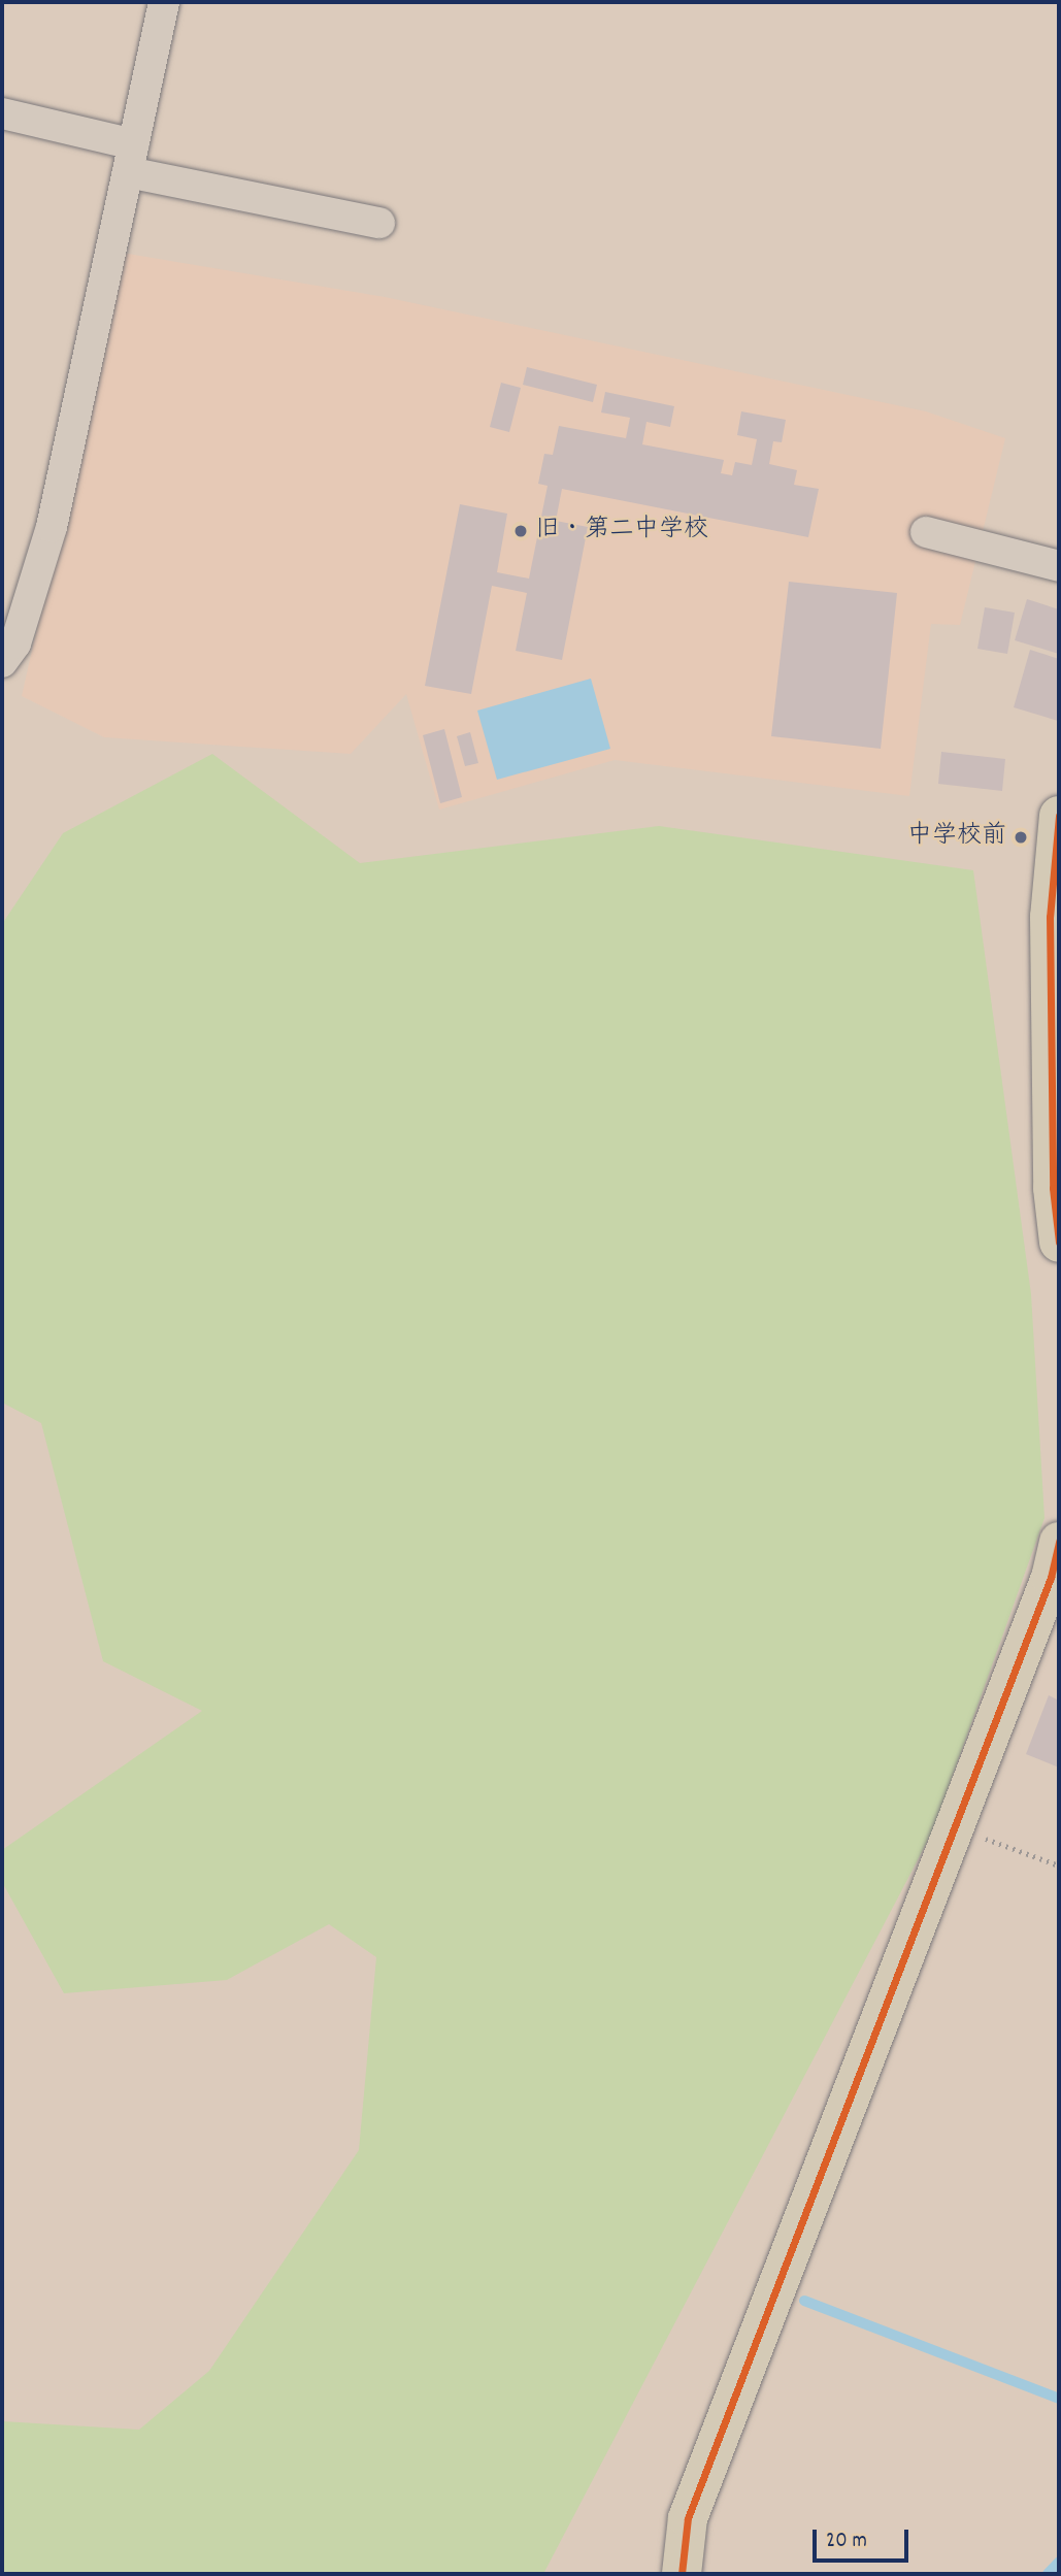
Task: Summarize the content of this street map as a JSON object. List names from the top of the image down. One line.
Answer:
{"places":["旧・第二中学校","中学校前"],"scale_bar":"20 m"}
